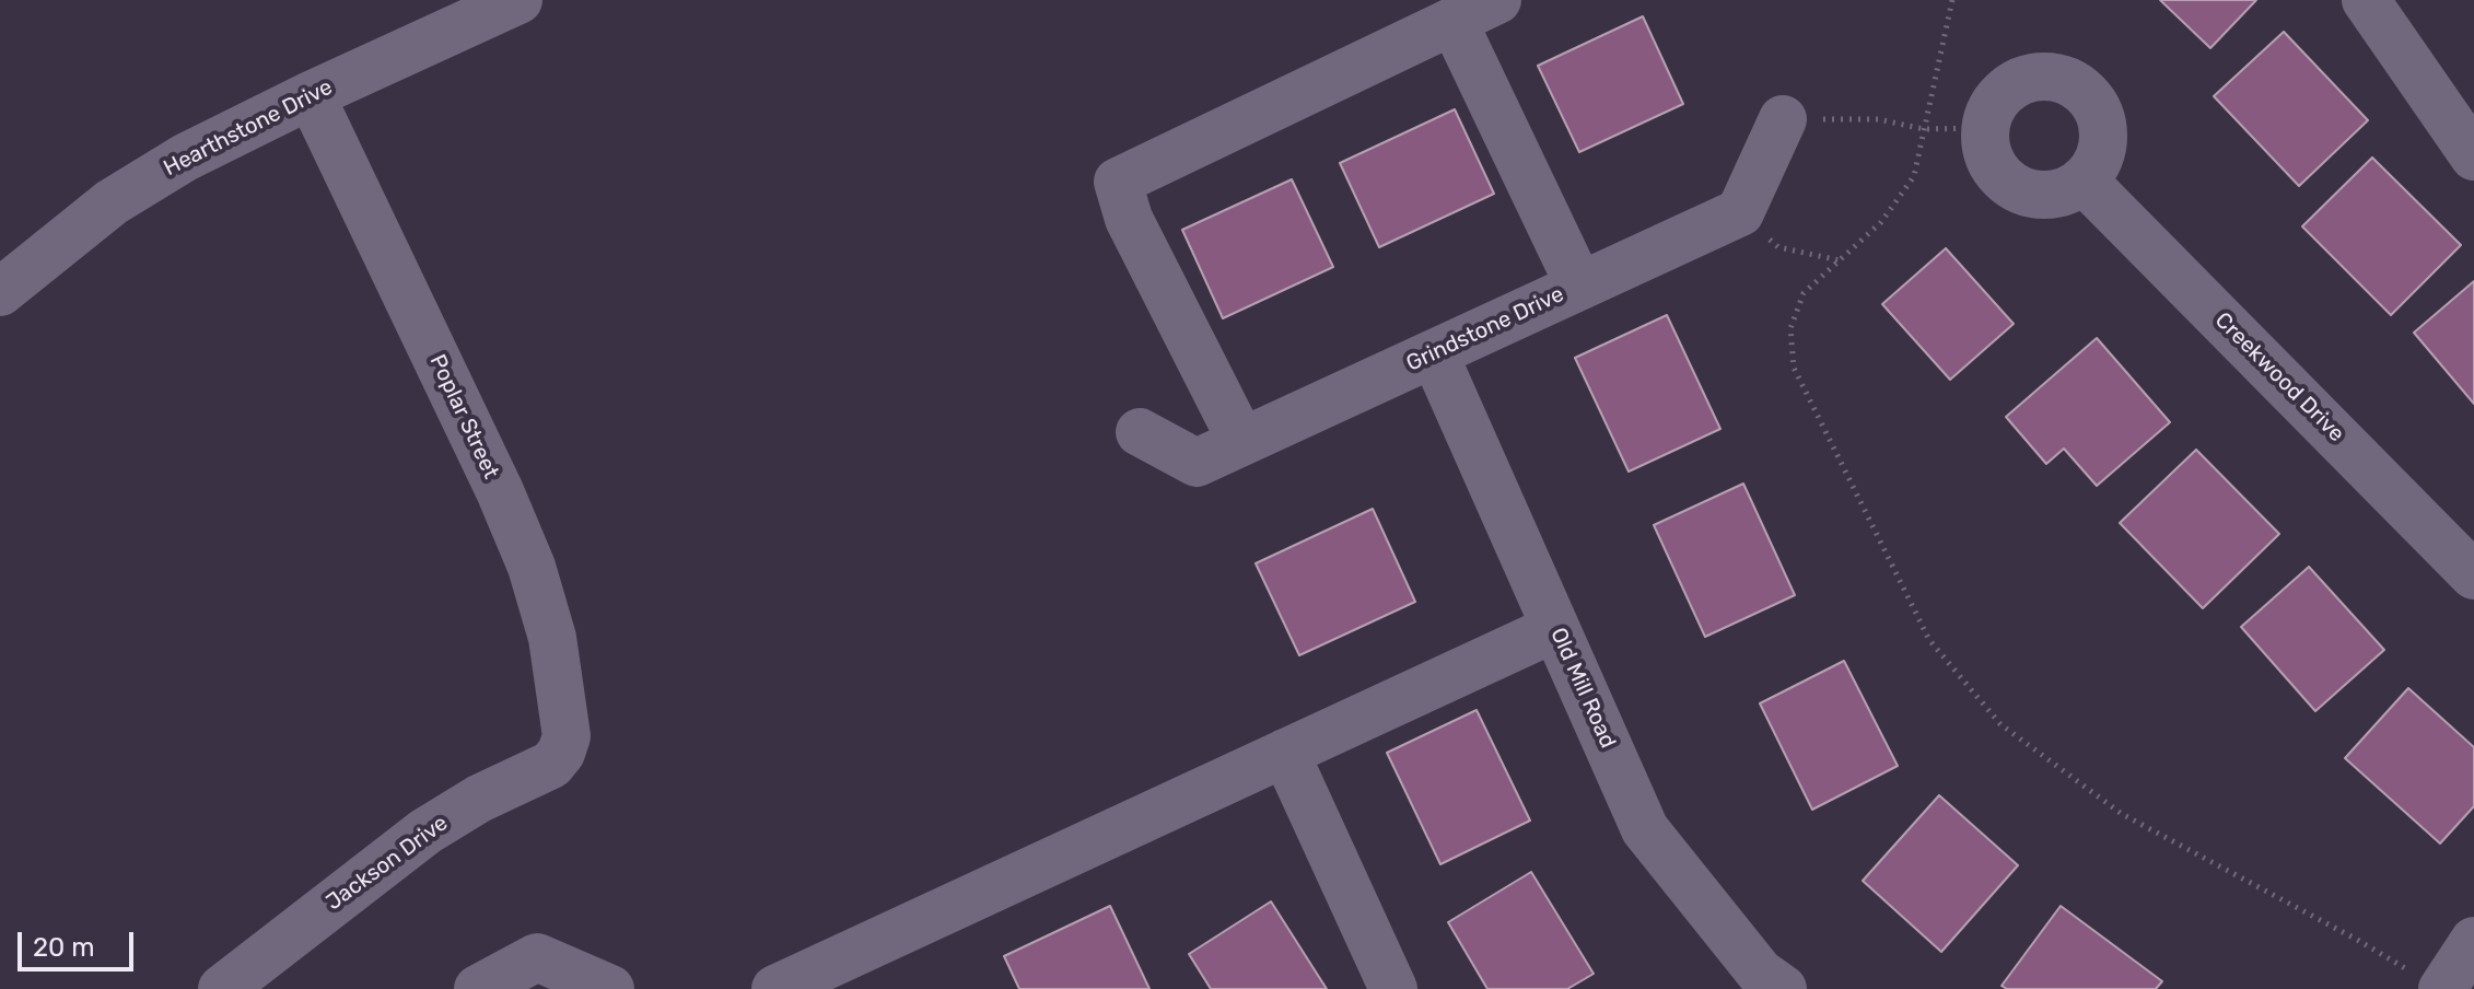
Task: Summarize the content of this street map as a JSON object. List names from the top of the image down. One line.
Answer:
{"streets":{"street":["Hearthstone Drive","Grindstone Drive","Creekwood Drive","Poplar Street","Old Mill Road","Jackson Drive"]},"crossings":[["Hearthstone Drive","Poplar Street"],["Grindstone Drive","Old Mill Road"],["Poplar Street","Jackson Drive"]],"scale_bar":"20 m"}
